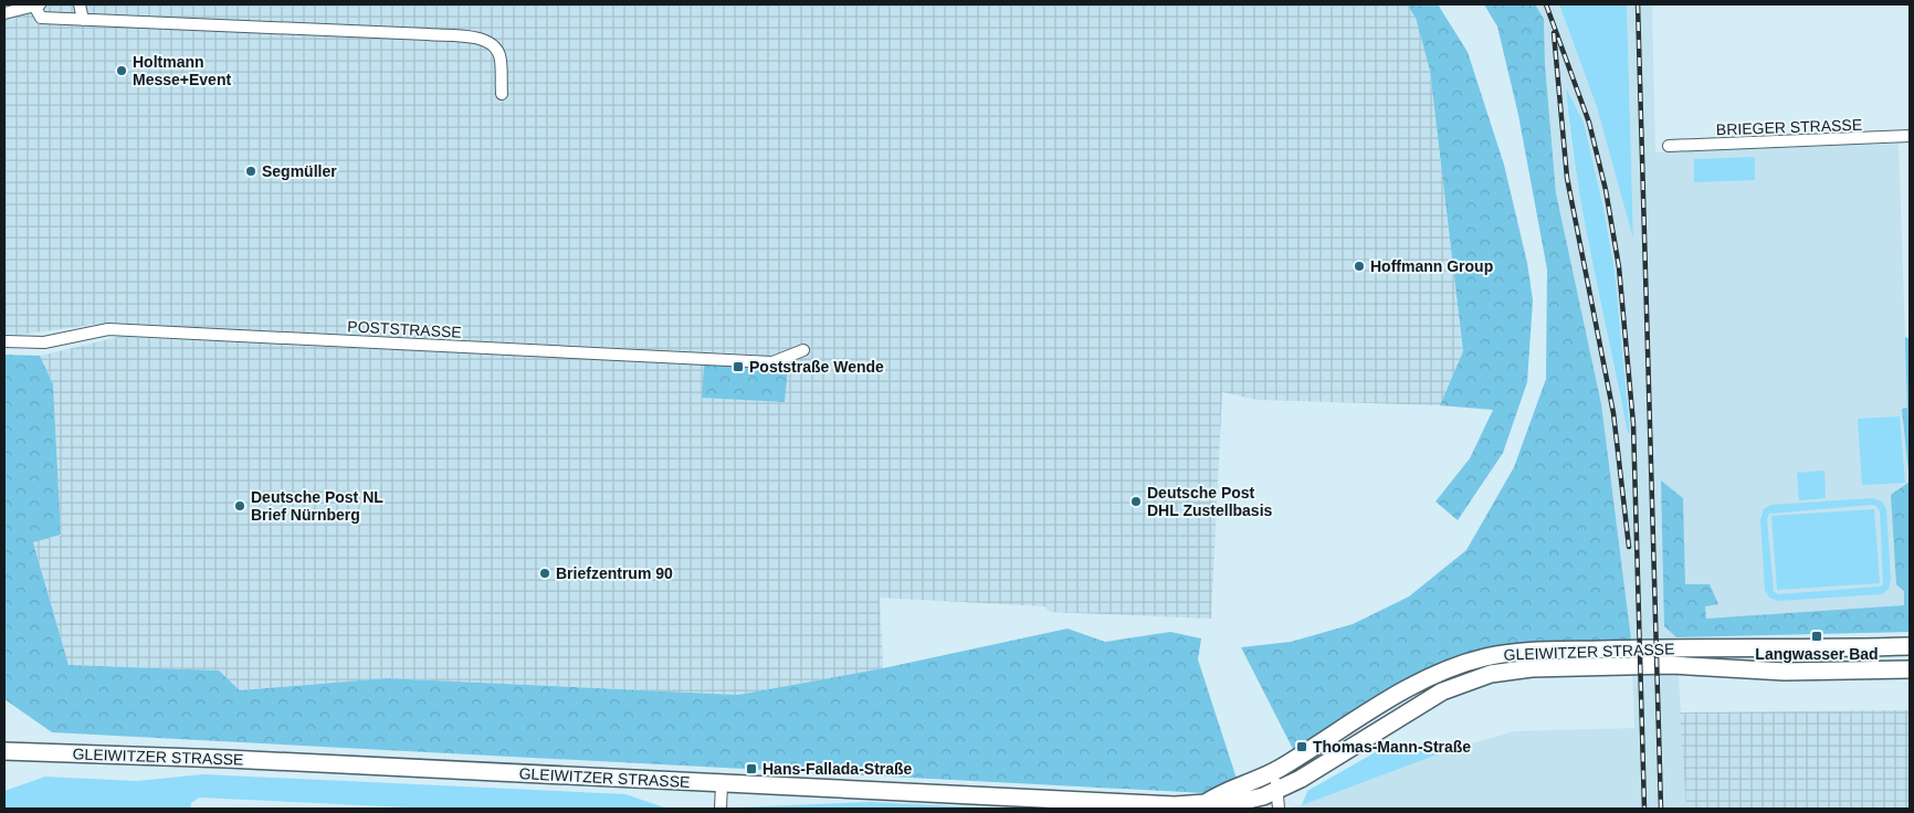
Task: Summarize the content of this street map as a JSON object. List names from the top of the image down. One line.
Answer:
{"streets":{"main road":["GLEIWITZER STRASSE"],"street":["BRIEGER STRASSE","POSTSTRASSE"]},"places":{"other":["Holtmann Messe+Event","Segmüller","Hoffmann Group","Deutsche Post DHL Zustellbasis","Deutsche Post NL Brief Nürnberg","Briefzentrum 90"],"transit":["Poststraße Wende","Langwasser Bad","Thomas-Mann-Straße","Hans-Fallada-Straße"]}}
